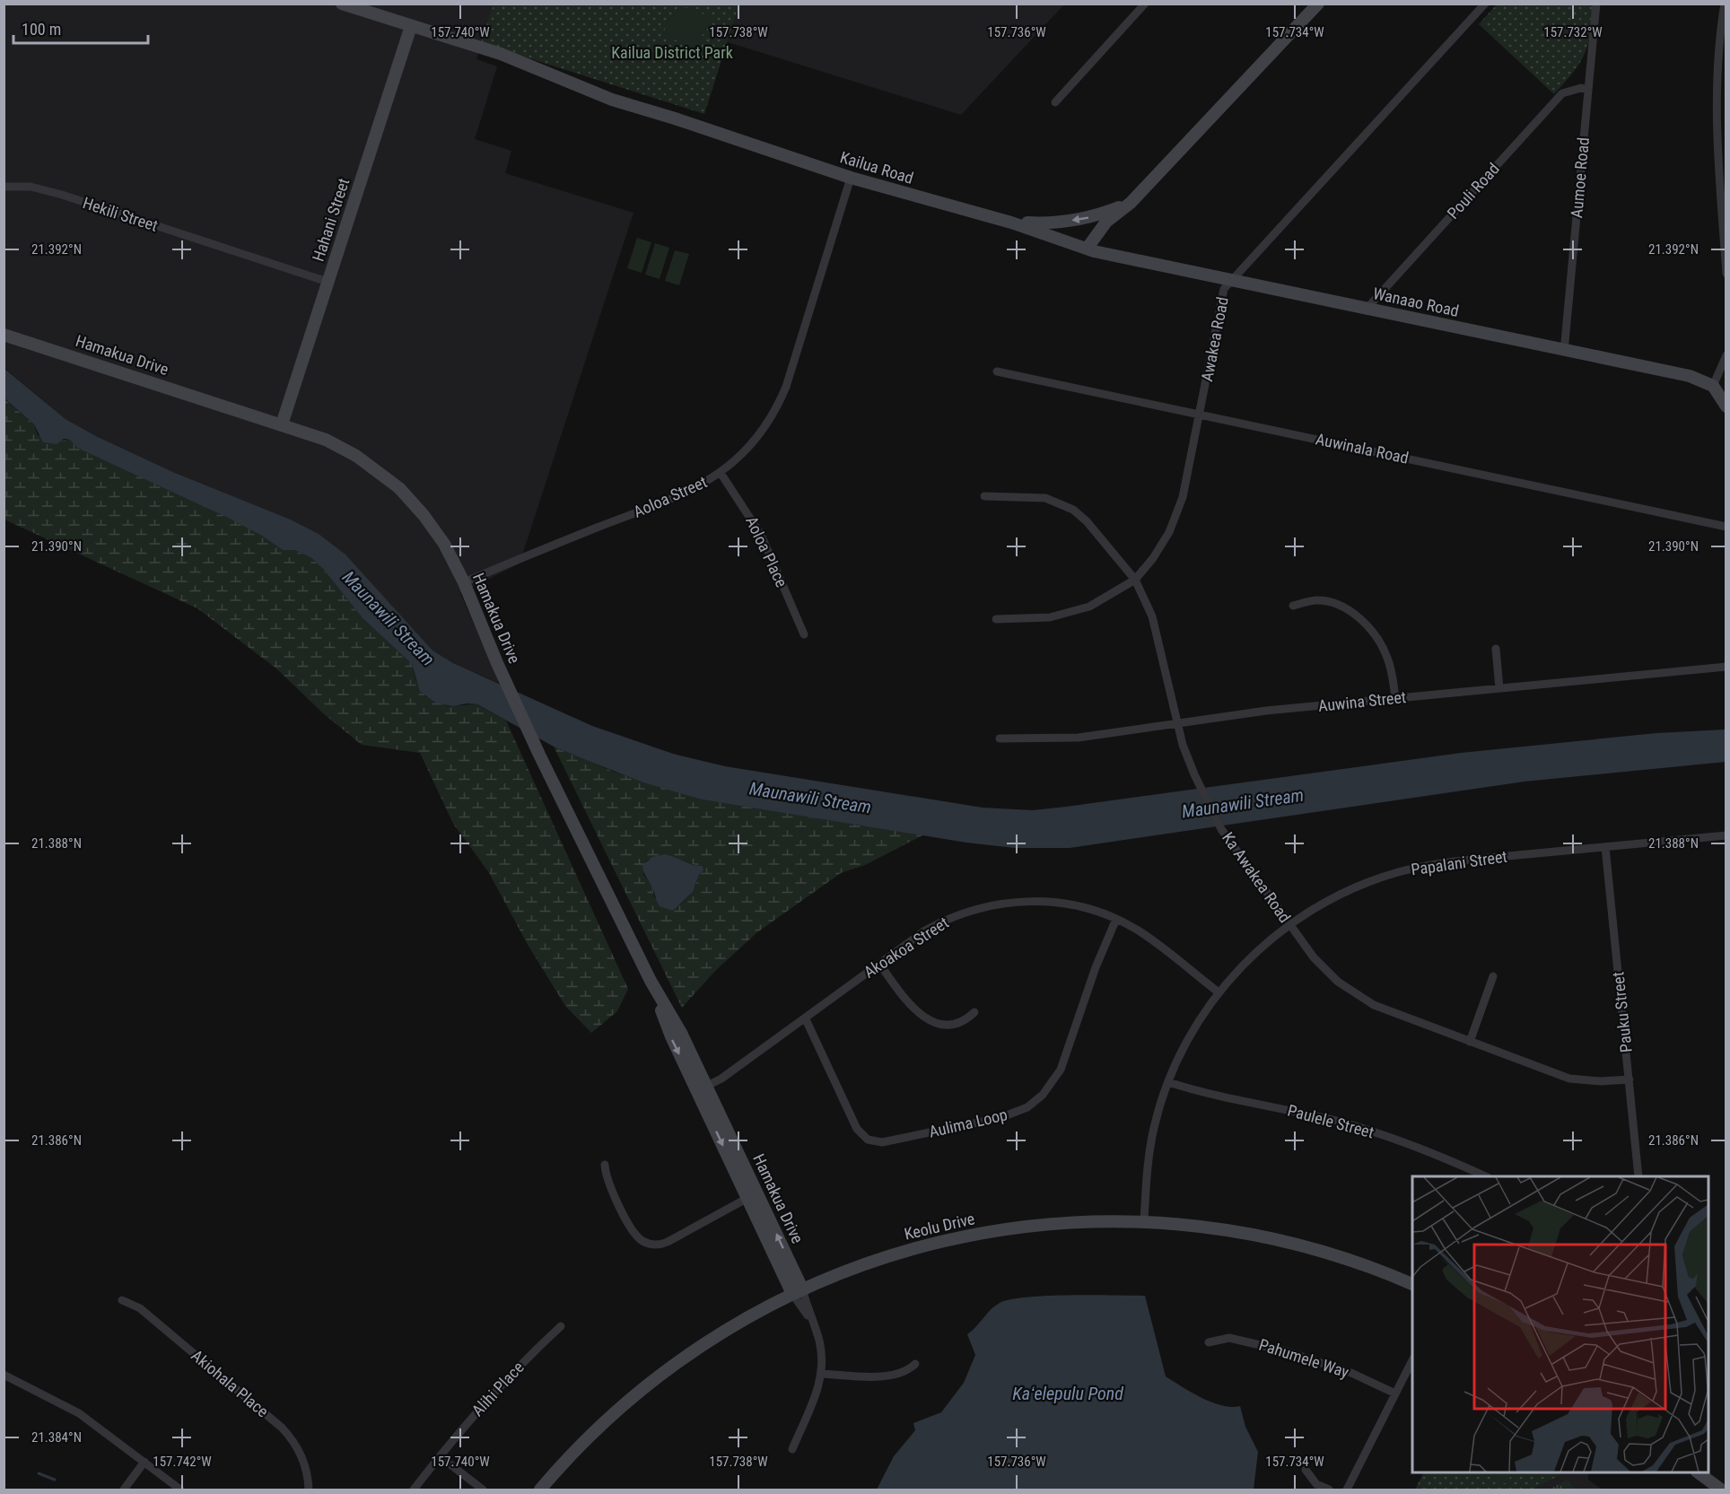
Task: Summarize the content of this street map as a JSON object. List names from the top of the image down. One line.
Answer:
{"streets":{"street":["Kailua Road","Aumoe Road","Pouli Road","Hekili Street","Hahani Street","Wanaao Road","Awakea Road","Hamakua Drive","Auwinala Road","Aoloa Street","Aoloa Place","Auwina Street","Papalani Street","Ka Awakea Road","Akoakoa Street","Pauku Street","Paulele Street","Aulima Loop","Keolu Drive","Pahumele Way","Akiohala Place","Alihi Place"]},"crossings":[["Kailua Road","Hahani Street"],["Kailua Road","Wanaao Road"],["Kailua Road","Aoloa Street"],["Aumoe Road","Pouli Road"],["Aumoe Road","Wanaao Road"],["Pouli Road","Wanaao Road"],["Hekili Street","Hahani Street"],["Hahani Street","Hamakua Drive"],["Wanaao Road","Awakea Road"],["Awakea Road","Auwinala Road"],["Awakea Road","Ka Awakea Road"],["Hamakua Drive","Aoloa Street"],["Hamakua Drive","Akoakoa Street"],["Hamakua Drive","Keolu Drive"],["Aoloa Street","Aoloa Place"],["Auwina Street","Ka Awakea Road"],["Papalani Street","Ka Awakea Road"],["Papalani Street","Akoakoa Street"],["Papalani Street","Pauku Street"],["Papalani Street","Paulele Street"],["Papalani Street","Keolu Drive"],["Ka Awakea Road","Pauku Street"],["Akoakoa Street","Aulima Loop"]],"water":["Maunawili Stream","Kaʻelepulu Pond"],"parks":["Kailua District Park"],"scale_bar":"100 m","coordinates":["157.740°W","157.738°W","157.736°W","157.734°W","157.732°W","21.392°N","21.390°N","21.388°N","21.386°N","21.384°N","157.742°W"]}
